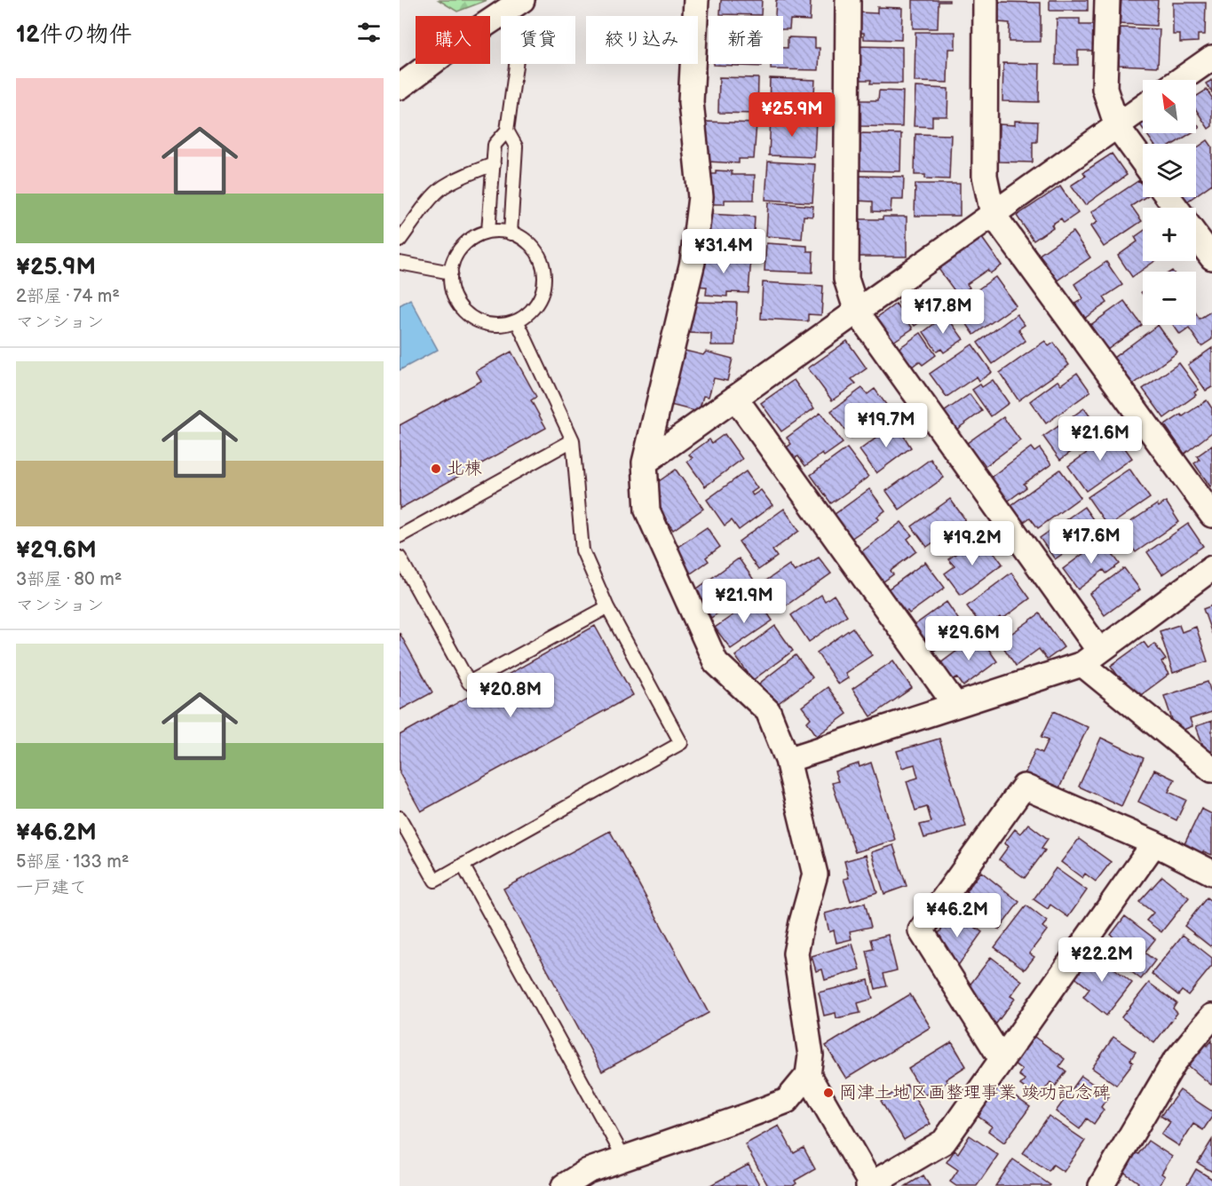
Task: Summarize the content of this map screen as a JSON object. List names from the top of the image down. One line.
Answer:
{"places":["北棟","岡津土地区画整理事業 竣功記念碑"],"north":"top left","page":{"heading":"12件の物件","chip":["購入","賃貸","絞り込み","新着"],"list":[{"name":"¥25.9M","note":"2部屋 · 74 m² · マンション"},{"name":"¥29.6M","note":"3部屋 · 80 m² · マンション"},{"name":"¥46.2M","note":"5部屋 · 133 m² · 一戸建て"}],"map_buttons":["+","−"],"price":["¥25.9M","¥31.4M","¥17.8M","¥19.7M","¥21.6M","¥17.6M","¥19.2M","¥21.9M","¥29.6M","¥20.8M","¥46.2M","¥22.2M"]}}
